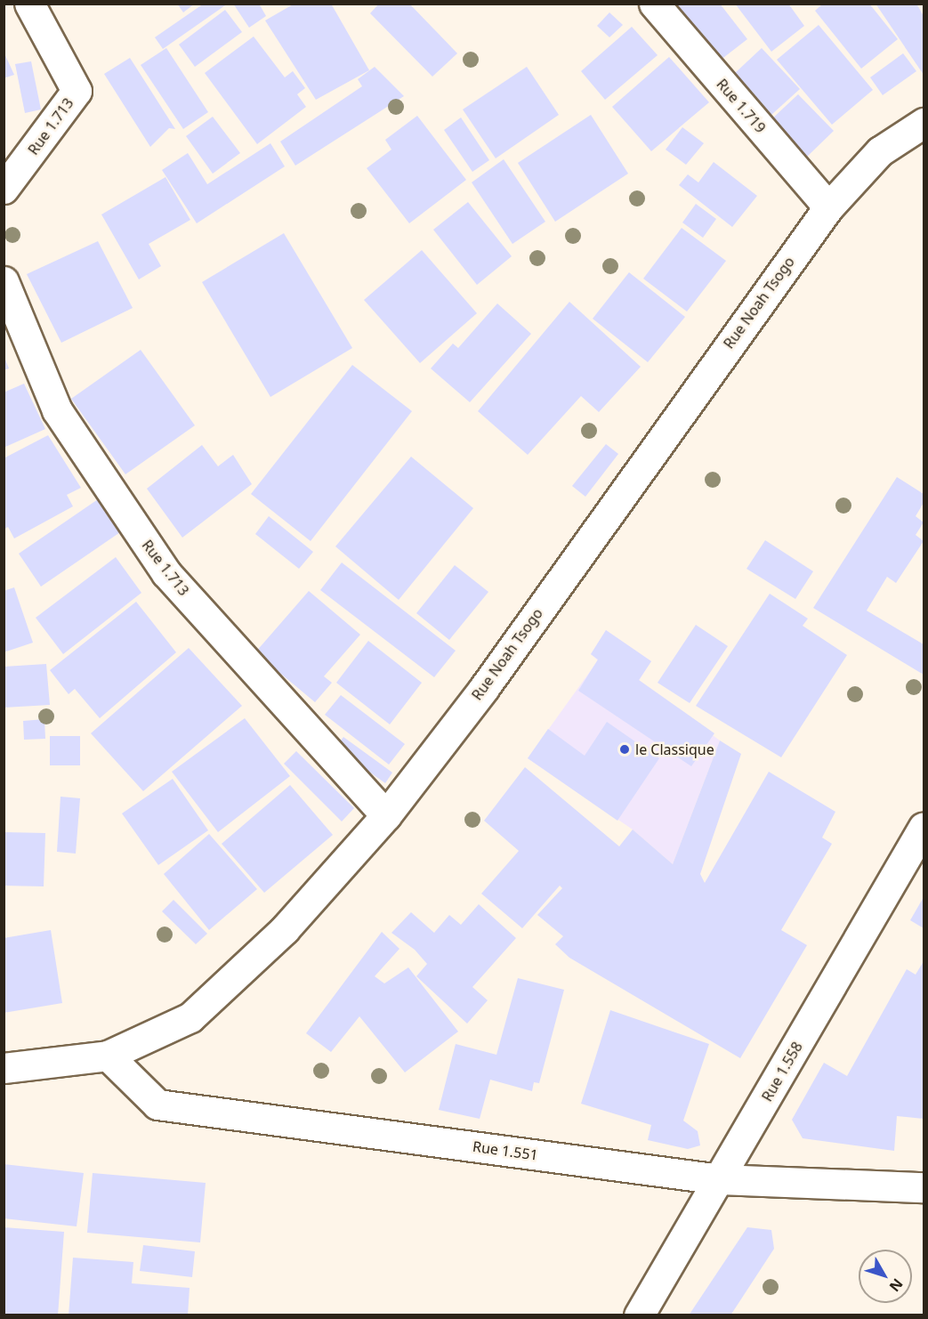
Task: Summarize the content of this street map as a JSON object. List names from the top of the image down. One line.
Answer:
{"streets":{"street":["Rue 1.719","Rue 1.713","Rue Noah Tsogo","Rue 1.558","Rue 1.551"]},"crossings":[["Rue 1.719","Rue Noah Tsogo"],["Rue 1.713","Rue Noah Tsogo"],["Rue Noah Tsogo","Rue 1.551"],["Rue 1.558","Rue 1.551"]],"places":["le Classique"],"north":"bottom right"}
